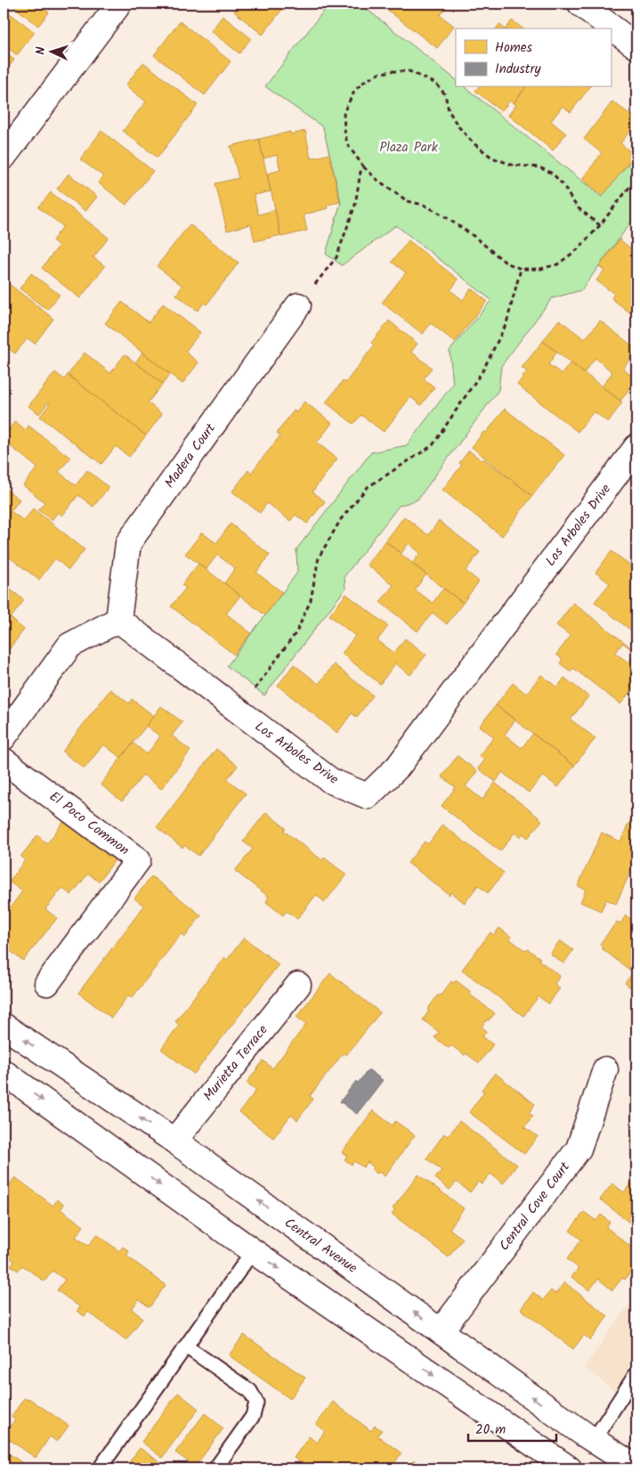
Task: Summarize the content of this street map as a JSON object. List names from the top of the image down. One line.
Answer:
{"streets":{"street":["Madera Court","Los Arboles Drive","El Poco Common","Murietta Terrace","Central Cove Court","Central Avenue"]},"crossings":[["Madera Court","Los Arboles Drive"],["Murietta Terrace","Central Avenue"],["Central Cove Court","Central Avenue"]],"parks":["Plaza Park"],"legend":["Homes","Industry"],"scale_bar":"20 m","north":"left"}
